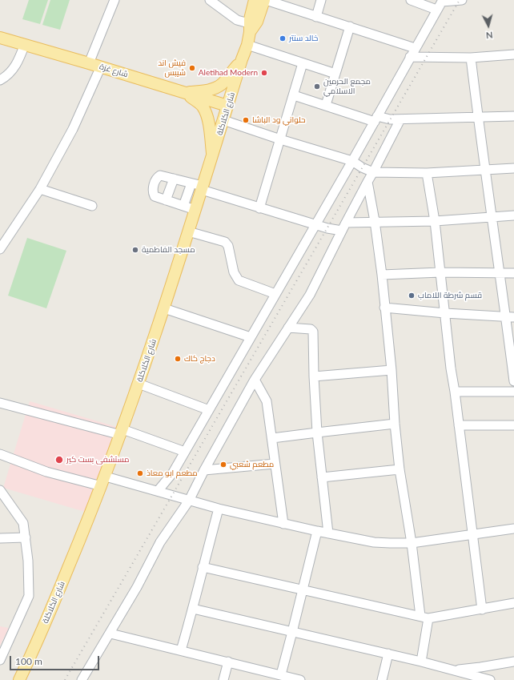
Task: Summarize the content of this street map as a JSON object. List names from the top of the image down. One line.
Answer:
{"streets":{"main road":["شارع غزة","شارع الكلاكلة"]},"crossings":[["شارع غزة","شارع الكلاكلة"]],"places":["خالد سنتر","فيش اند شيبس","Aletihad Modern","مجمع الحرمين الاسلامي","حلواني ود الباشا","مسجد الفاطمية","قسم شرطة اللاماب","دجاج كاك","مستشفى بست كير","مطعم شعبي","مطعم ابو معاذ"],"scale_bar":"100 m","north":"bottom"}
